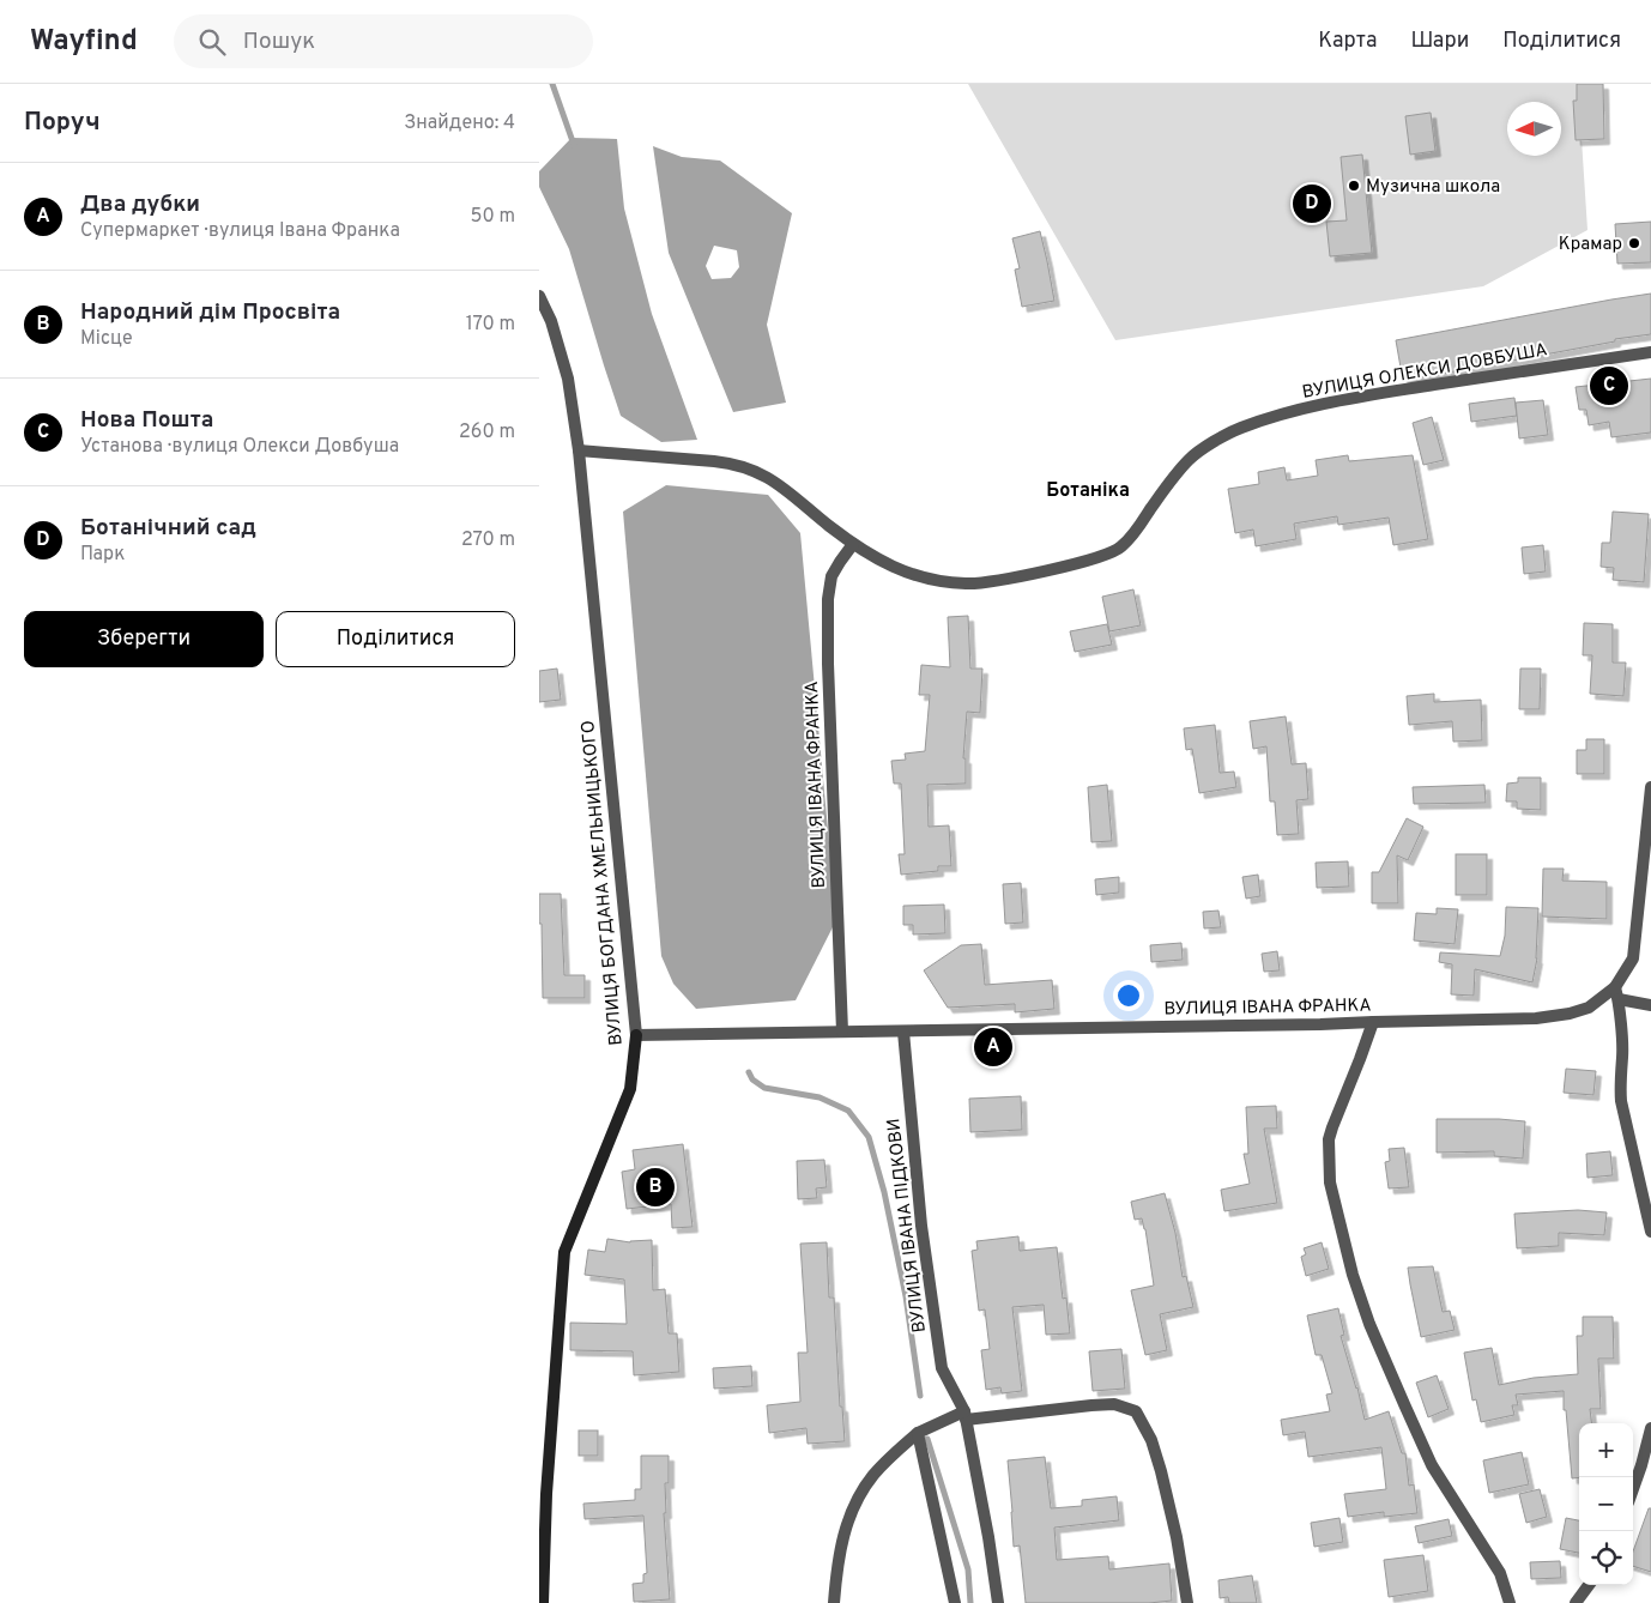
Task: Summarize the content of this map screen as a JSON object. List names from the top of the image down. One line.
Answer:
{"streets":{"street":["ВУЛИЦЯ ОЛЕКСИ ДОВБУША","ВУЛИЦЯ ІВАНА ФРАНКА","ВУЛИЦЯ БОГДАНА ХМЕЛЬНИЦЬКОГО","ВУЛИЦЯ ІВАНА ПІДКОВИ"]},"crossings":[["ВУЛИЦЯ ОЛЕКСИ ДОВБУША","ВУЛИЦЯ ІВАНА ФРАНКА"],["ВУЛИЦЯ ОЛЕКСИ ДОВБУША","ВУЛИЦЯ БОГДАНА ХМЕЛЬНИЦЬКОГО"],["ВУЛИЦЯ ІВАНА ФРАНКА","ВУЛИЦЯ БОГДАНА ХМЕЛЬНИЦЬКОГО"],["ВУЛИЦЯ ІВАНА ФРАНКА","ВУЛИЦЯ ІВАНА ПІДКОВИ"]],"districts":["Ботаніка"],"places":["Музична школа","Крамар"],"north":"left","page":{"header":"Wayfind","search":"Пошук","nav":["Карта","Шари","Поділитися"],"heading":["Поруч","Знайдено: 4"],"list":[{"mark":"A","name":"Два дубки","note":"Супермаркет · вулиця Івана Франка","value":"50 m"},{"mark":"B","name":"Народний дім Просвіта","note":"Місце","value":"170 m"},{"mark":"C","name":"Нова Пошта","note":"Установа · вулиця Олекси Довбуша","value":"260 m"},{"mark":"D","name":"Ботанічний сад","note":"Парк","value":"270 m"}],"pins":["D","C","A","B"],"buttons":["Зберегти","Поділитися"],"map_buttons":["+","−"]}}
